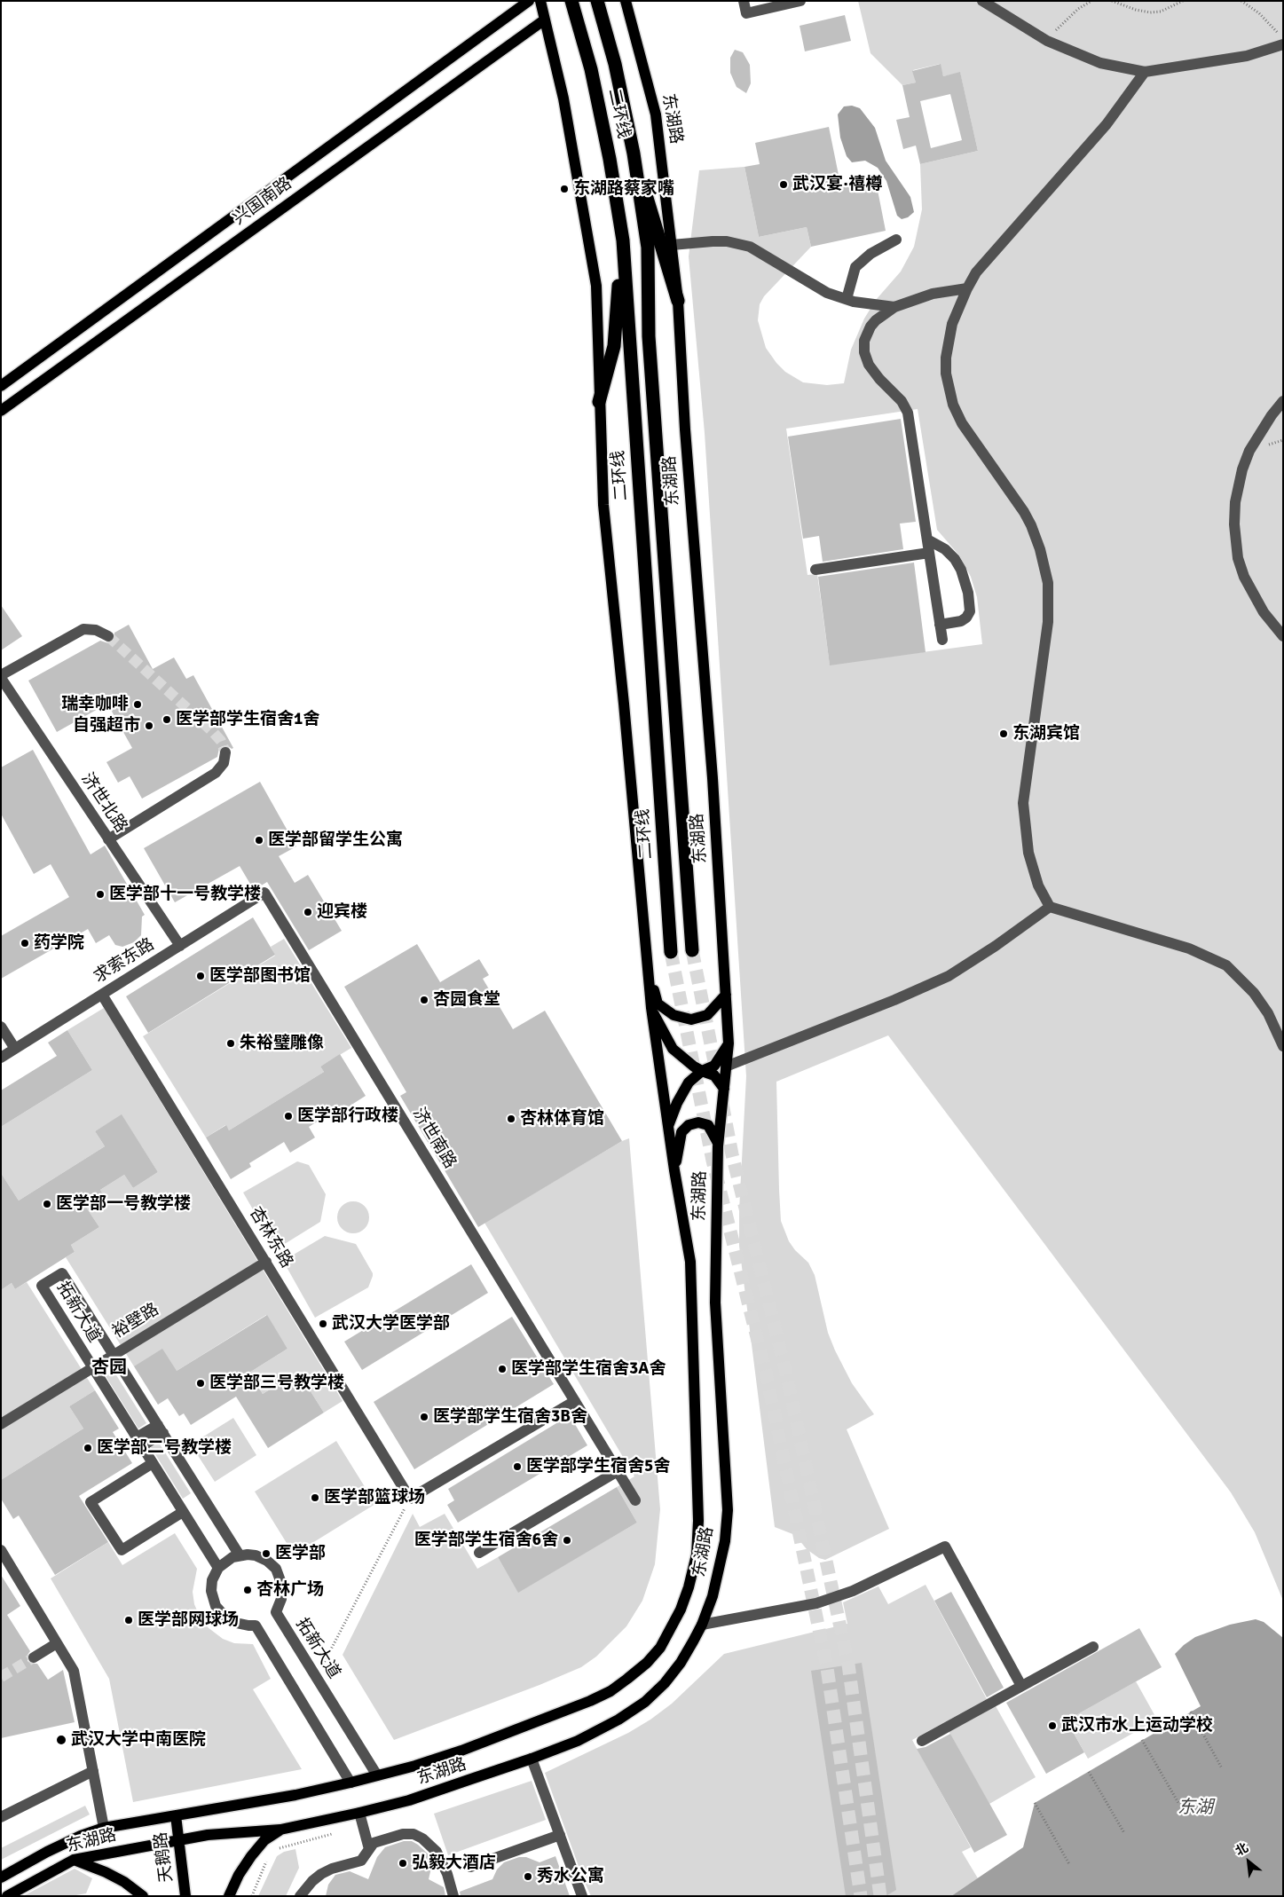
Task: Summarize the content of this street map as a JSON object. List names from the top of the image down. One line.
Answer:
{"streets":{"highway":["二环线"],"main road":["东湖路","兴国南路","天鹅路"],"street":["济世北路","求索东路","济世南路","杏林东路","拓新大道","裕壁路"]},"crossings":[["东湖路","兴国南路"],["东湖路","拓新大道"],["东湖路","天鹅路"],["济世北路","求索东路"],["求索东路","济世南路"],["求索东路","杏林东路"],["杏林东路","裕壁路"],["拓新大道","裕壁路"]],"districts":["杏园"],"water":["东湖"],"places":["武汉宴·禧樽","东湖路蔡家嘴","瑞幸咖啡","医学部学生宿舍1舍","自强超市","东湖宾馆","医学部留学生公寓","医学部十一号教学楼","迎宾楼","药学院","医学部图书馆","杏园食堂","朱裕璧雕像","医学部行政楼","杏林体育馆","医学部一号教学楼","武汉大学医学部","医学部学生宿舍3A舍","医学部三号教学楼","医学部学生宿舍3B舍","医学部二号教学楼","医学部学生宿舍5舍","医学部篮球场","医学部学生宿舍6舍","医学部","杏林广场","医学部网球场","武汉市水上运动学校","武汉大学中南医院","弘毅大酒店","秀水公寓"],"north":"top left"}
